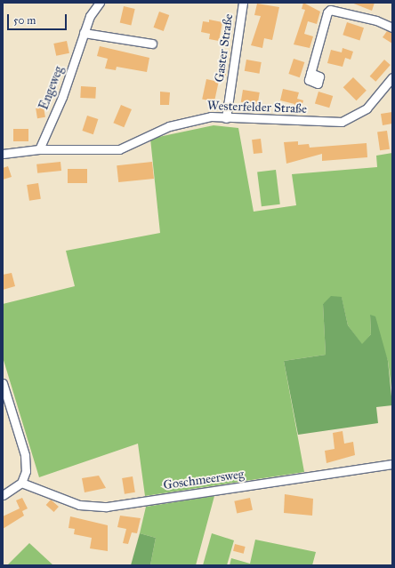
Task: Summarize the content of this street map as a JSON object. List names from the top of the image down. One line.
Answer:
{"streets":{"street":["Gaster Straße","Engeweg","Westerfelder Straße","Goschmeersweg"]},"crossings":[["Gaster Straße","Westerfelder Straße"],["Engeweg","Westerfelder Straße"]],"scale_bar":"50 m"}
